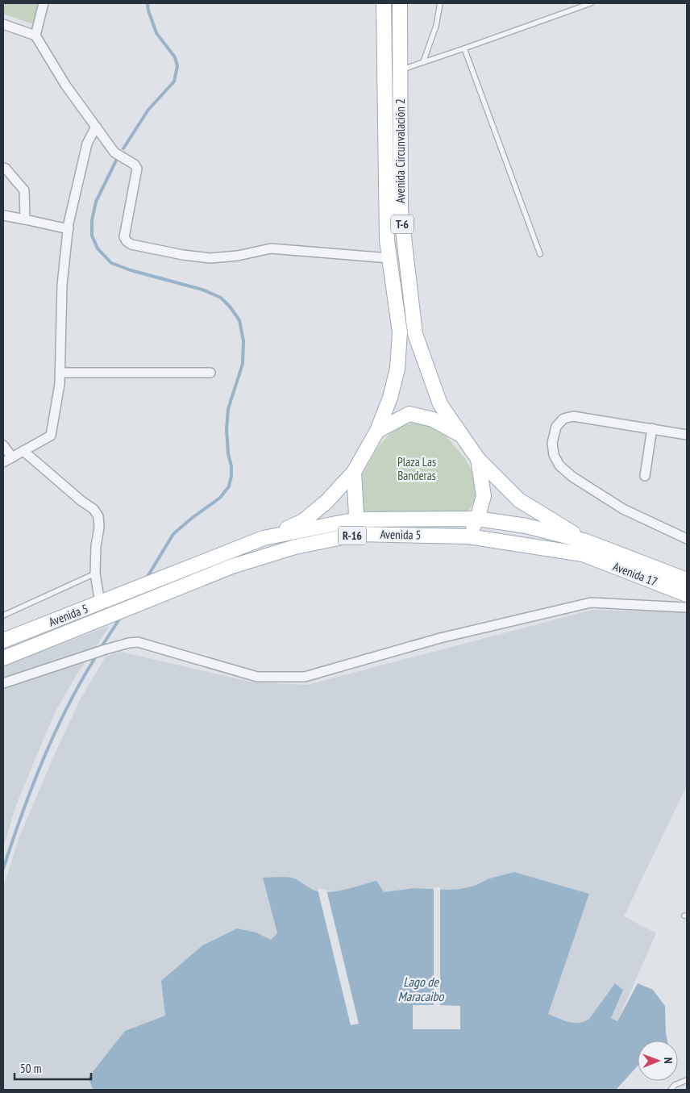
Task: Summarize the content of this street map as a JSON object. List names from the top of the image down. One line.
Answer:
{"streets":{"main road":["Avenida Circunvalación 2","T-6","Avenida 5","R-16","Avenida 17"]},"crossings":[["Avenida Circunvalación 2","T-6"],["Avenida Circunvalación 2","Avenida 5"],["Avenida Circunvalación 2","Avenida 17"],["T-6","Avenida 5"],["Avenida 5","Avenida 17"]],"water":["Lago de Maracaibo"],"parks":["Plaza Las Banderas"],"scale_bar":"50 m","north":"right"}
